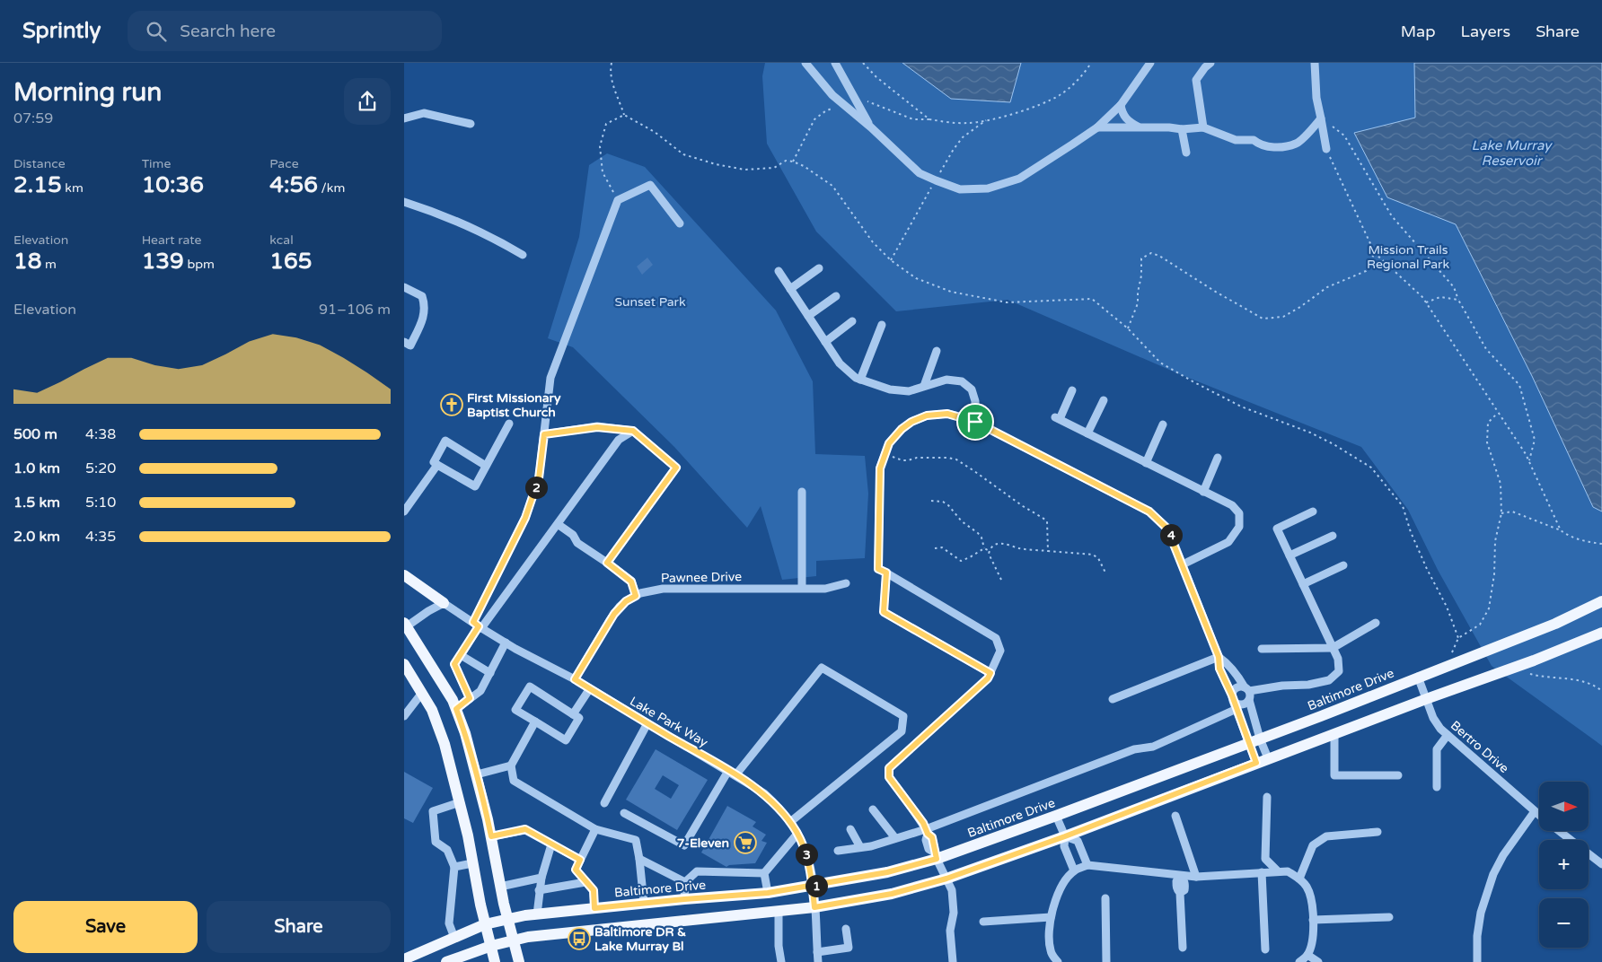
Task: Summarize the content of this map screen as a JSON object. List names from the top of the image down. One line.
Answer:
{"streets":{"main road":["Baltimore Drive"],"street":["Pawnee Drive","Lake Park Way","Bertro Drive"]},"crossings":[["Pawnee Drive","Lake Park Way"],["Baltimore Drive","Lake Park Way"],["Baltimore Drive","Bertro Drive"]],"water":["Lake Murray Reservoir"],"parks":["Mission Trails Regional Park","Sunset Park"],"places":{"church":["First Missionary Baptist Church"],"supermarket":["7-Eleven"],"bus stop":["Baltimore DR & Lake Murray Bl"]},"north":"right","page":{"header":"Sprintly","search":"Search here","nav":["Map","Layers","Share"],"heading":["Morning run","07:59"],"stats":[["Distance","2.15 km"],["Time","10:36"],["Pace","4:56 /km"],["Elevation","18 m"],["Heart rate","139 bpm"],["kcal","165"]],"chart":["Elevation","91–106 m"],"list":[{"name":"500 m","note":"4:38"},{"name":"1.0 km","note":"5:20"},{"name":"1.5 km","note":"5:10"},{"name":"2.0 km","note":"4:35"}],"pins":["2","4","3","1"],"map_buttons":["+","−"],"buttons":["Save","Share"]}}
